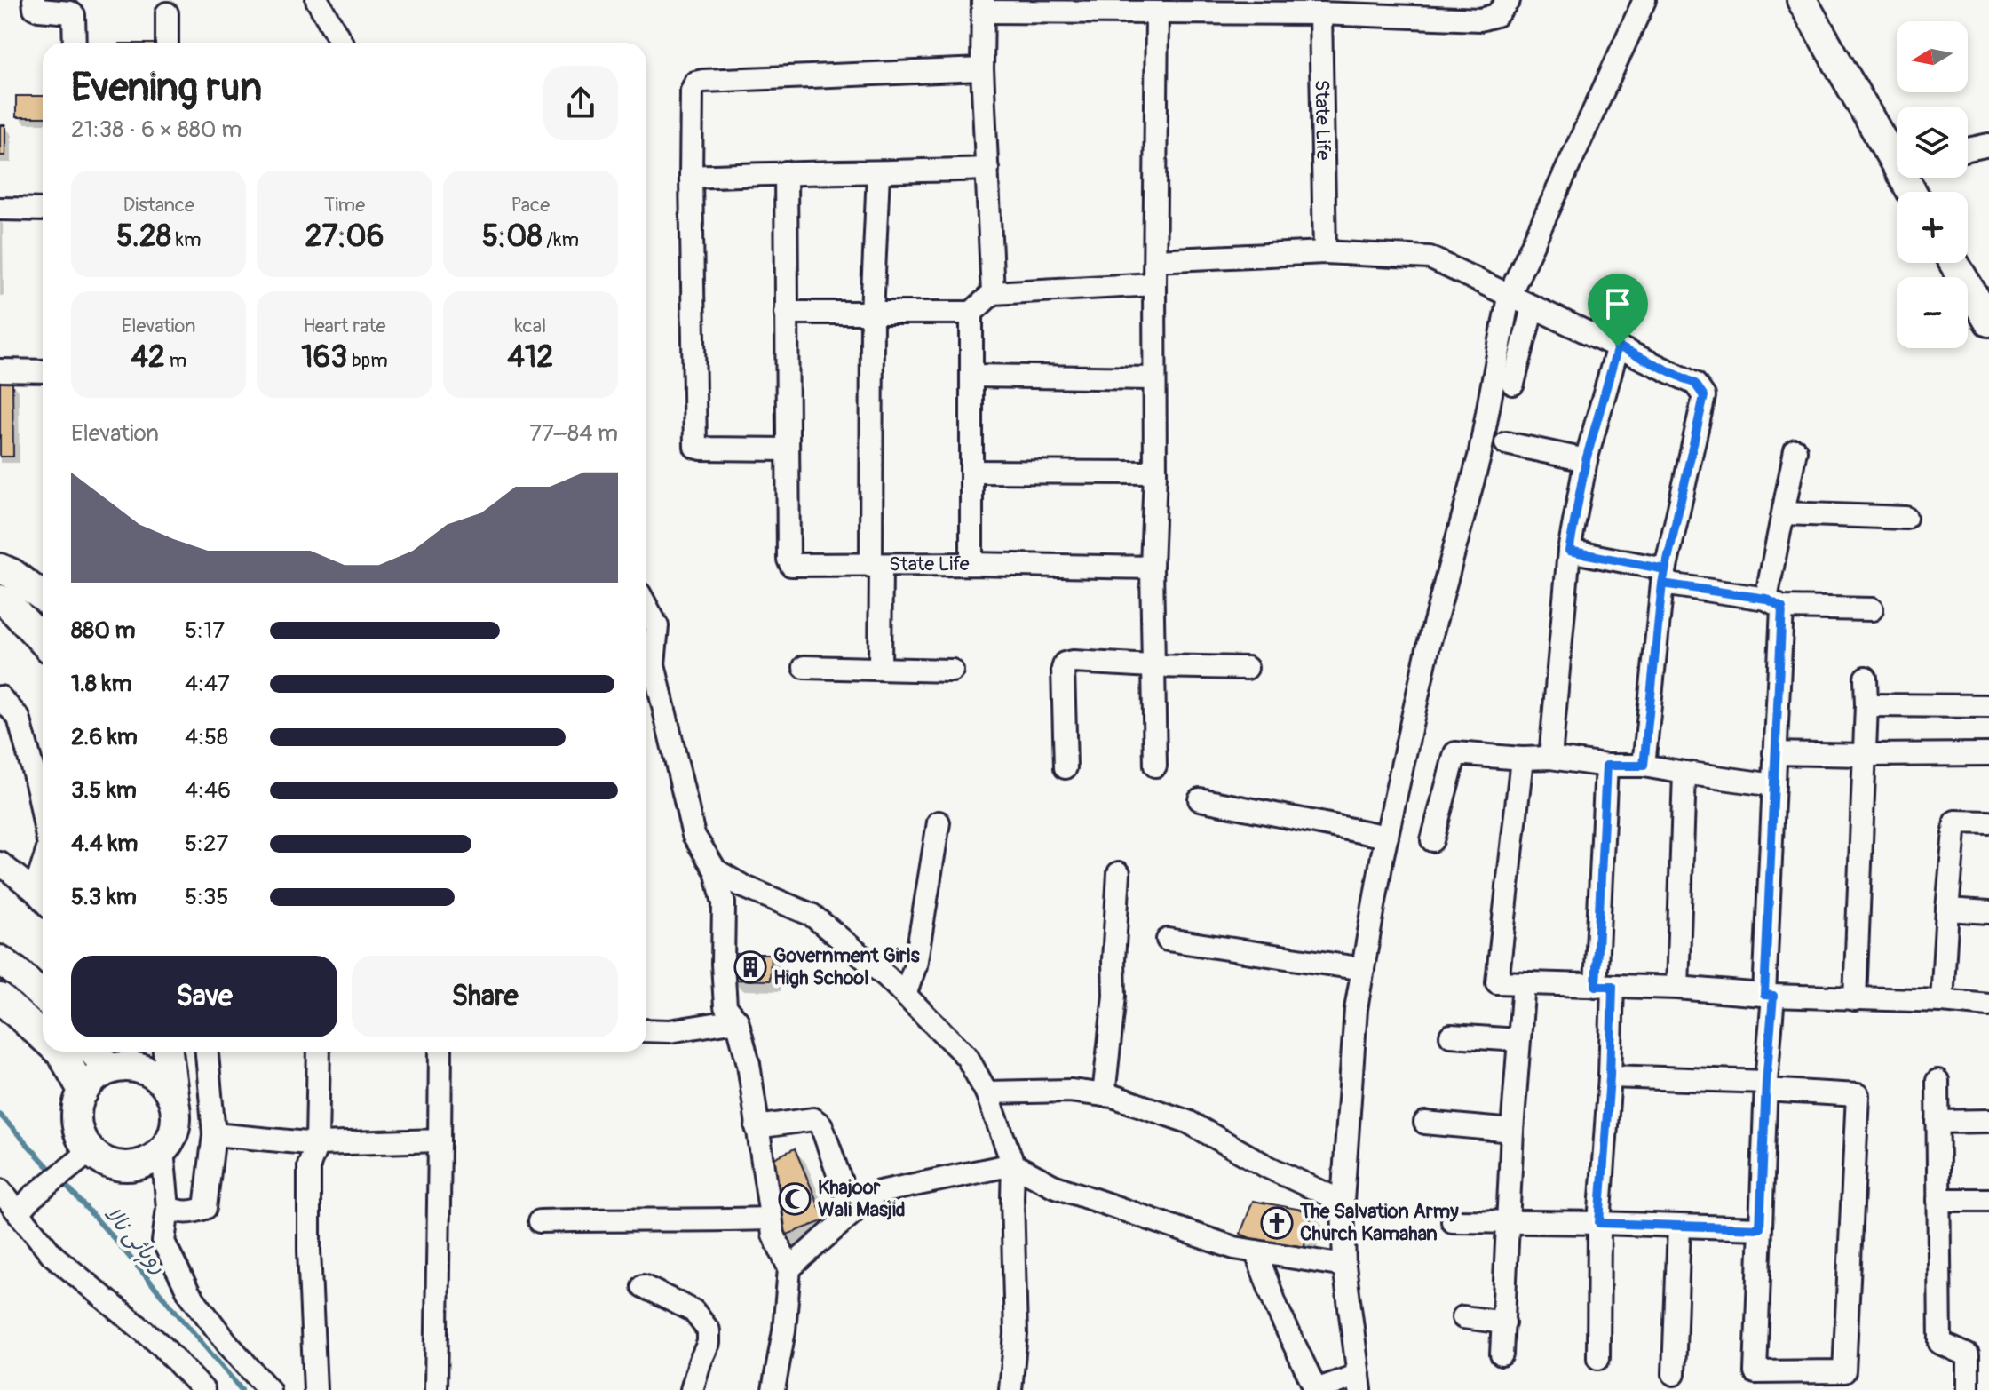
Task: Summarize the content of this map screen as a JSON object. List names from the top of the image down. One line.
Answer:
{"streets":{"street":["State Life"]},"water":["روہائی نالا"],"places":{"building":["Government Girls High School"],"mosque":["Khajoor Wali Masjid"],"church":["The Salvation Army Church Kamahan"]},"north":"left","page":{"map_buttons":["+","−"],"heading":["Evening run","21:38 · 6 × 880 m"],"stats":[["Distance","5.28 km"],["Time","27:06"],["Pace","5:08 /km"],["Elevation","42 m"],["Heart rate","163 bpm"],["kcal","412"]],"chart":["Elevation","77–84 m"],"list":[{"name":"880 m","note":"5:17"},{"name":"1.8 km","note":"4:47"},{"name":"2.6 km","note":"4:58"},{"name":"3.5 km","note":"4:46"},{"name":"4.4 km","note":"5:27"},{"name":"5.3 km","note":"5:35"}],"buttons":["Save","Share"]}}
